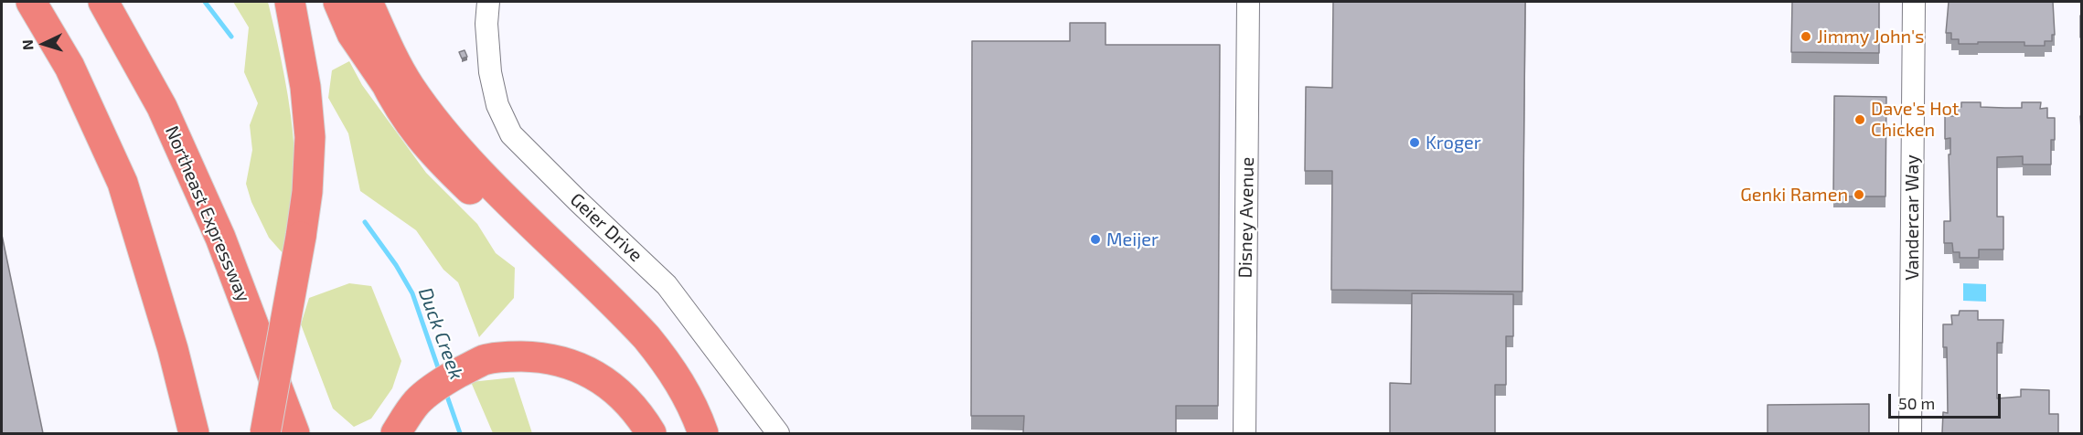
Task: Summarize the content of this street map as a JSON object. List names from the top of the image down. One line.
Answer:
{"streets":{"highway":["Northeast Expressway"],"street":["Disney Avenue","Vandercar Way","Geier Drive"]},"water":["Duck Creek"],"places":["Jimmy John's","Dave's Hot Chicken","Kroger","Genki Ramen","Meijer"],"scale_bar":"50 m","north":"left"}
